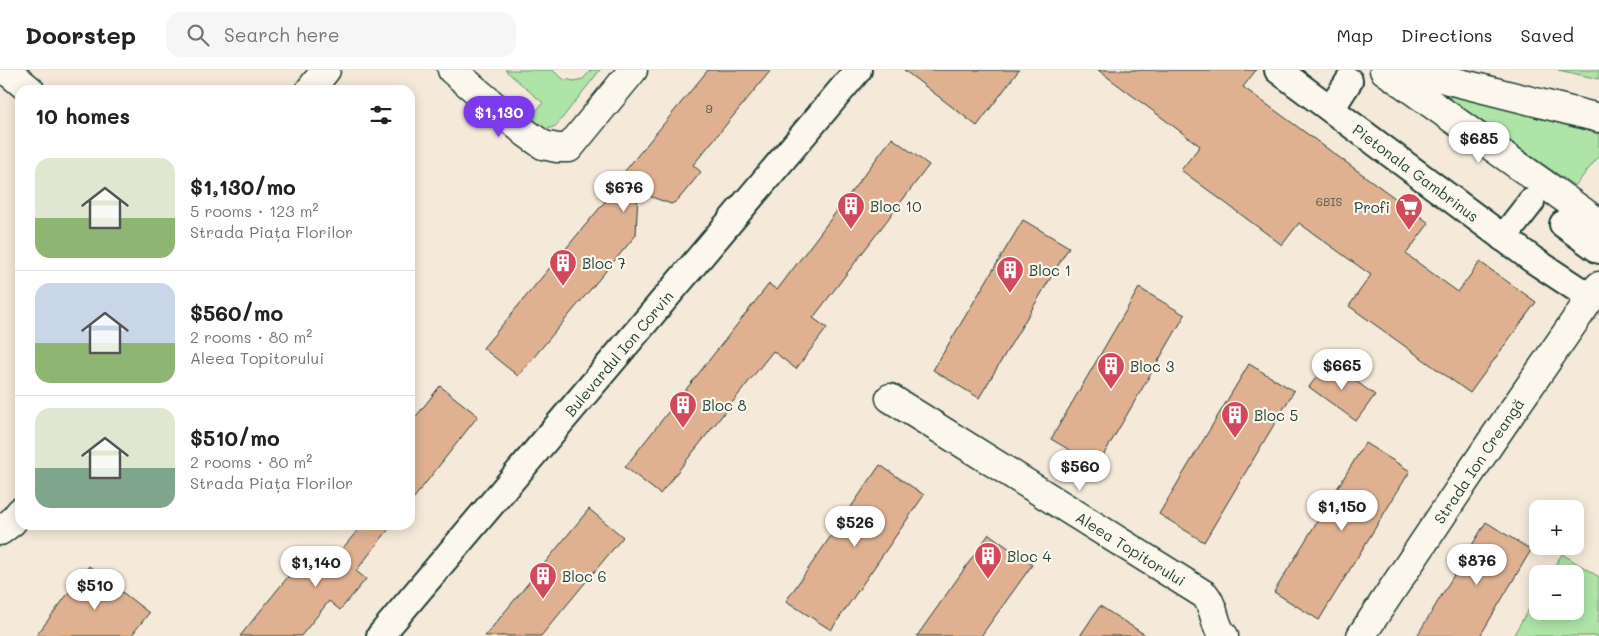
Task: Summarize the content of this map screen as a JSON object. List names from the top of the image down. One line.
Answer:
{"streets":{"street":["Pietonala Gambrinus","Bulevardul Ion Corvin","Strada Ion Creangă","Aleea Topitorului"]},"crossings":[["Pietonala Gambrinus","Strada Ion Creangă"]],"places":{"building":["Bloc 10","Bloc 7","Bloc 1","Bloc 3","Bloc 8","Bloc 5","Bloc 4","Bloc 6"],"supermarket":["Profi"]},"house_numbers":["9","6BIS"],"page":{"header":"Doorstep","search":"Search here","nav":["Map","Directions","Saved"],"heading":"10 homes","price":["$1,130","$685","$676","$665","$560","$1,150","$526","$876","$1,140","$510"],"list":[{"name":"$1,130/mo","note":"5 rooms · 123 m² · Strada Piața Florilor"},{"name":"$560/mo","note":"2 rooms · 80 m² · Aleea Topitorului"},{"name":"$510/mo","note":"2 rooms · 80 m² · Strada Piața Florilor"}],"map_buttons":["+","−"]}}
